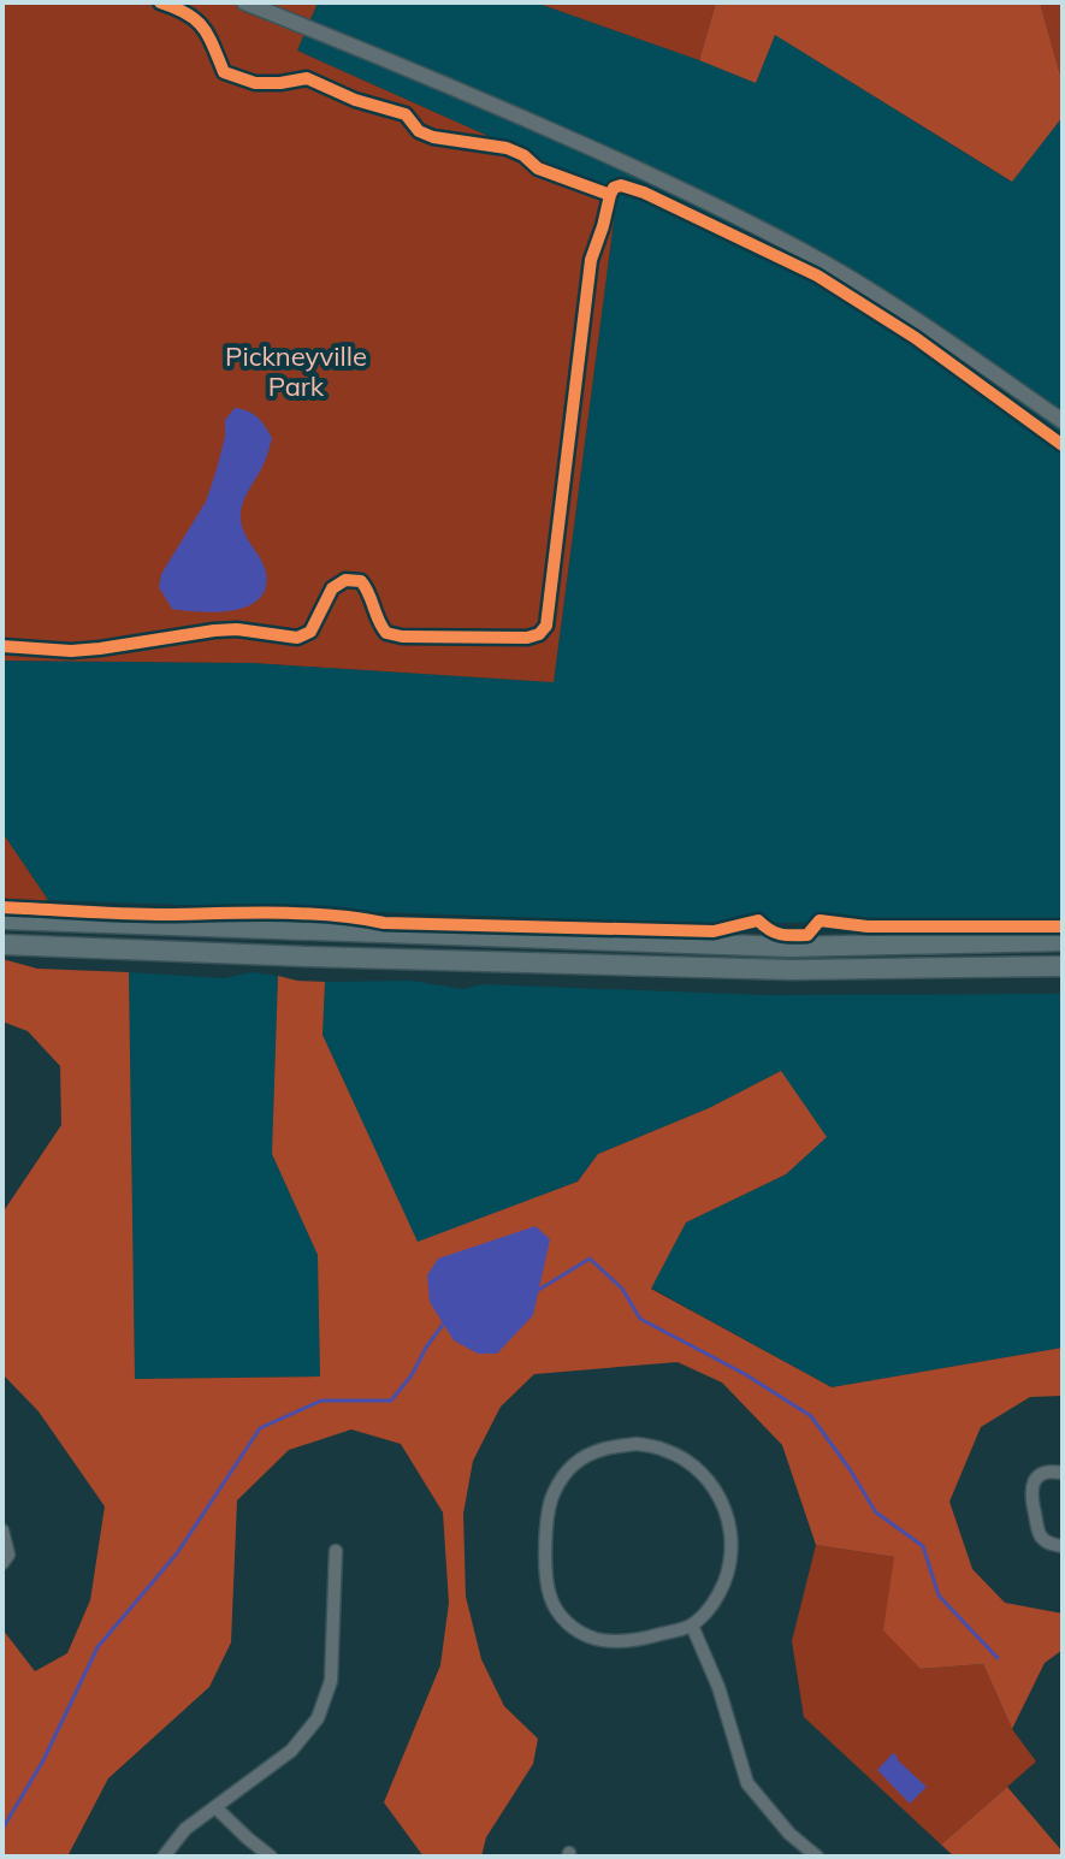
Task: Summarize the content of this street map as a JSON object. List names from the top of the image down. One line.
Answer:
{"parks":["Pickneyville Park"]}
